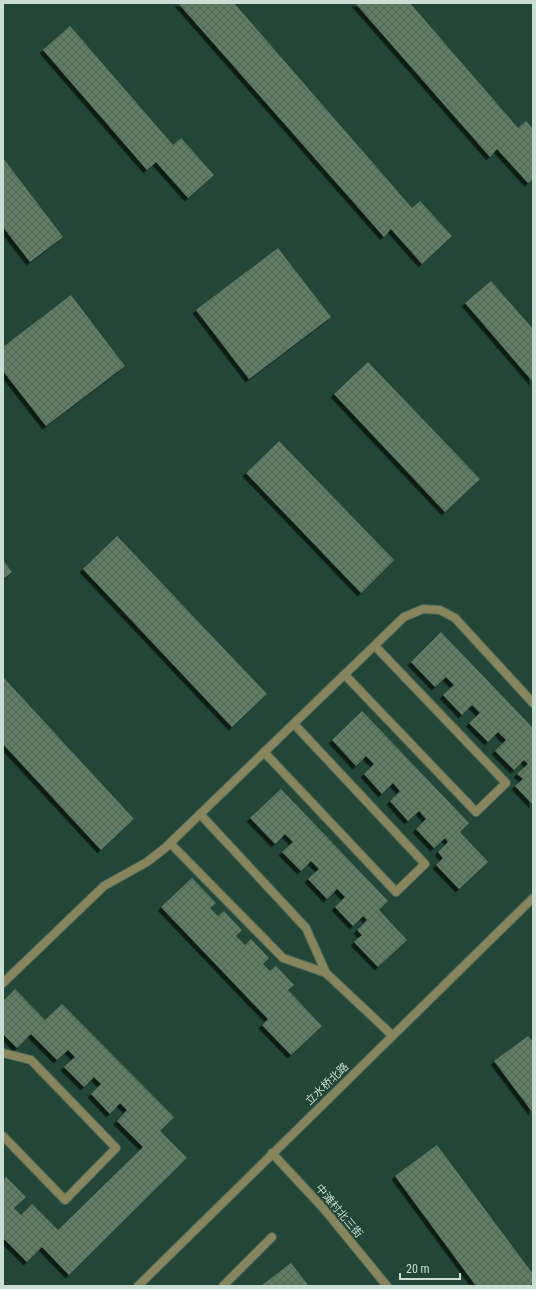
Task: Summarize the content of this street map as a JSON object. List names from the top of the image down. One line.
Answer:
{"streets":{"street":["立水桥北路","中滩村北三街"]},"crossings":[["立水桥北路","中滩村北三街"]],"scale_bar":"20 m"}
